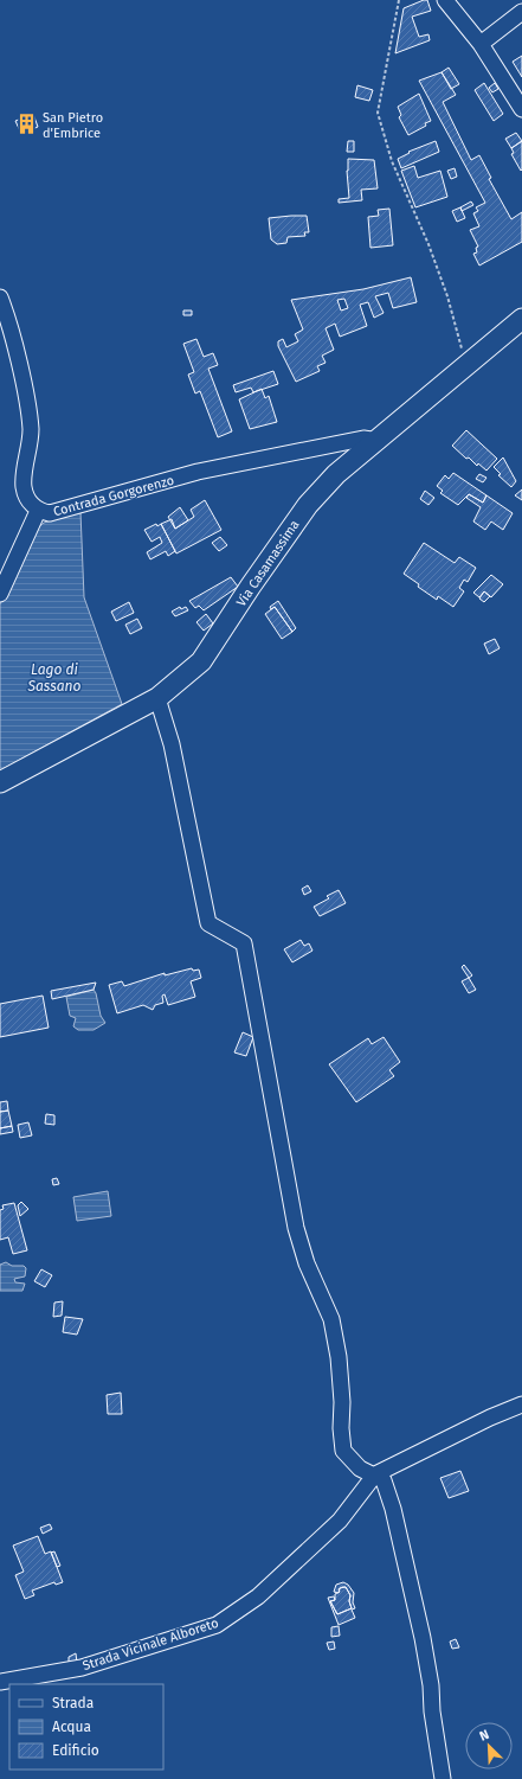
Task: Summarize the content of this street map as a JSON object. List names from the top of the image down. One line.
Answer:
{"streets":{"main road":["Via Casamassima"],"street":["Contrada Gorgorenzo","Strada Vicinale Alboreto"]},"crossings":[["Contrada Gorgorenzo","Via Casamassima"]],"water":["Lago di Sassano"],"places":{"building":["San Pietro d'Embrice"]},"legend":["Strada","Acqua","Edificio"],"north":"top left"}
